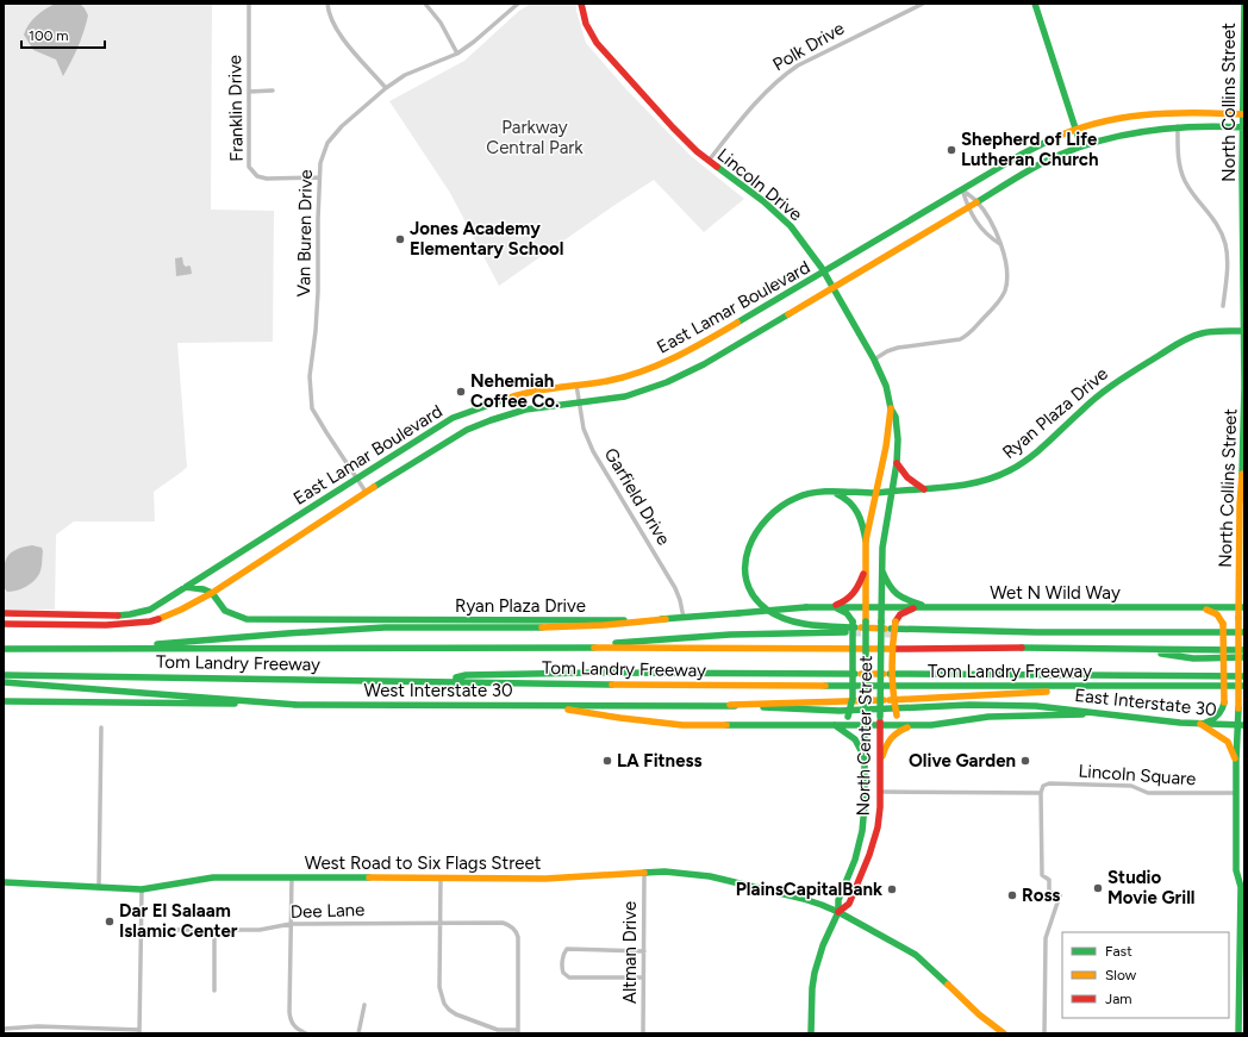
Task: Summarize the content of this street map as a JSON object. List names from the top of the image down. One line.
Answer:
{"streets":{"main road":["North Collins Street","Lincoln Drive","East Lamar Boulevard","Ryan Plaza Drive","Wet N Wild Way","Tom Landry Freeway","West Interstate 30","East Interstate 30","North Center Street","West Road to Six Flags Street"],"street":["Polk Drive","Franklin Drive","Van Buren Drive","Garfield Drive","Lincoln Square","Dee Lane","Altman Drive"]},"crossings":[["Polk Drive","Lincoln Drive"],["North Collins Street","East Lamar Boulevard"],["North Collins Street","Ryan Plaza Drive"],["North Collins Street","Wet N Wild Way"],["North Collins Street","East Interstate 30"],["North Collins Street","Lincoln Square"],["Franklin Drive","Van Buren Drive"],["Lincoln Drive","East Lamar Boulevard"],["Lincoln Drive","Ryan Plaza Drive"],["Lincoln Drive","Wet N Wild Way"],["Lincoln Drive","North Center Street"],["Van Buren Drive","East Lamar Boulevard"],["East Lamar Boulevard","Ryan Plaza Drive"],["East Lamar Boulevard","Garfield Drive"],["Ryan Plaza Drive","Garfield Drive"],["Ryan Plaza Drive","Wet N Wild Way"],["Ryan Plaza Drive","North Center Street"],["Wet N Wild Way","North Center Street"],["West Interstate 30","East Interstate 30"],["North Center Street","Lincoln Square"],["North Center Street","West Road to Six Flags Street"],["West Road to Six Flags Street","Altman Drive"]],"parks":["Parkway Central Park"],"places":["Shepherd of Life Lutheran Church","Jones Academy Elementary School","Nehemiah Coffee Co.","LA Fitness","Olive Garden","Studio Movie Grill","PlainsCapitalBank","Ross","Dar El Salaam Islamic Center"],"legend":["Fast","Slow","Jam"],"scale_bar":"100 m"}
